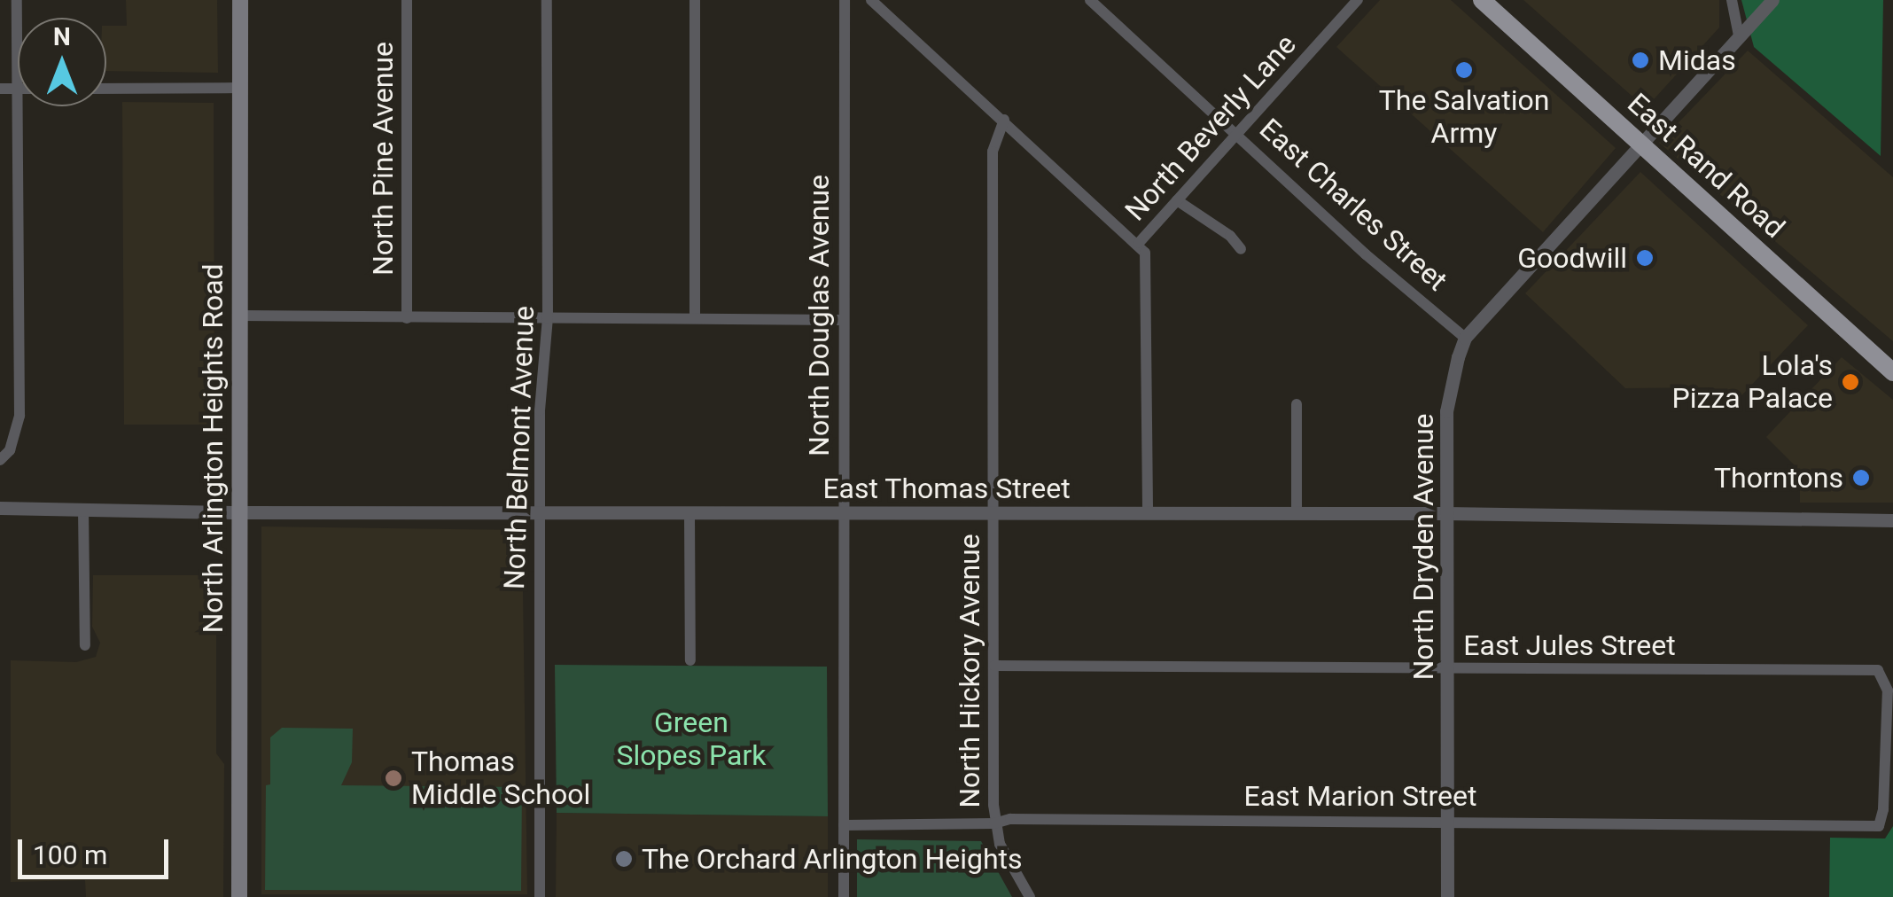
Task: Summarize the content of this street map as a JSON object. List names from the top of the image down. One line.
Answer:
{"streets":{"main road":["East Rand Road","North Arlington Heights Road"],"street":["North Beverly Lane","North Pine Avenue","East Charles Street","North Douglas Avenue","North Belmont Avenue","East Thomas Street","North Dryden Avenue","East Jules Street","North Hickory Avenue","East Marion Street"]},"crossings":[["North Beverly Lane","East Charles Street"],["North Beverly Lane","East Thomas Street"],["East Rand Road","North Dryden Avenue"],["East Charles Street","North Dryden Avenue"],["North Douglas Avenue","East Thomas Street"],["North Douglas Avenue","East Marion Street"],["North Belmont Avenue","East Thomas Street"],["North Arlington Heights Road","East Thomas Street"],["East Thomas Street","North Dryden Avenue"],["East Thomas Street","North Hickory Avenue"],["North Dryden Avenue","East Jules Street"],["North Dryden Avenue","East Marion Street"],["East Jules Street","North Hickory Avenue"],["East Jules Street","East Marion Street"],["North Hickory Avenue","East Marion Street"]],"parks":["Green Slopes Park"],"places":["Midas","The Salvation Army","Goodwill","Lola's Pizza Palace","Thorntons","Thomas Middle School","The Orchard Arlington Heights"],"scale_bar":"100 m","north":"top"}
